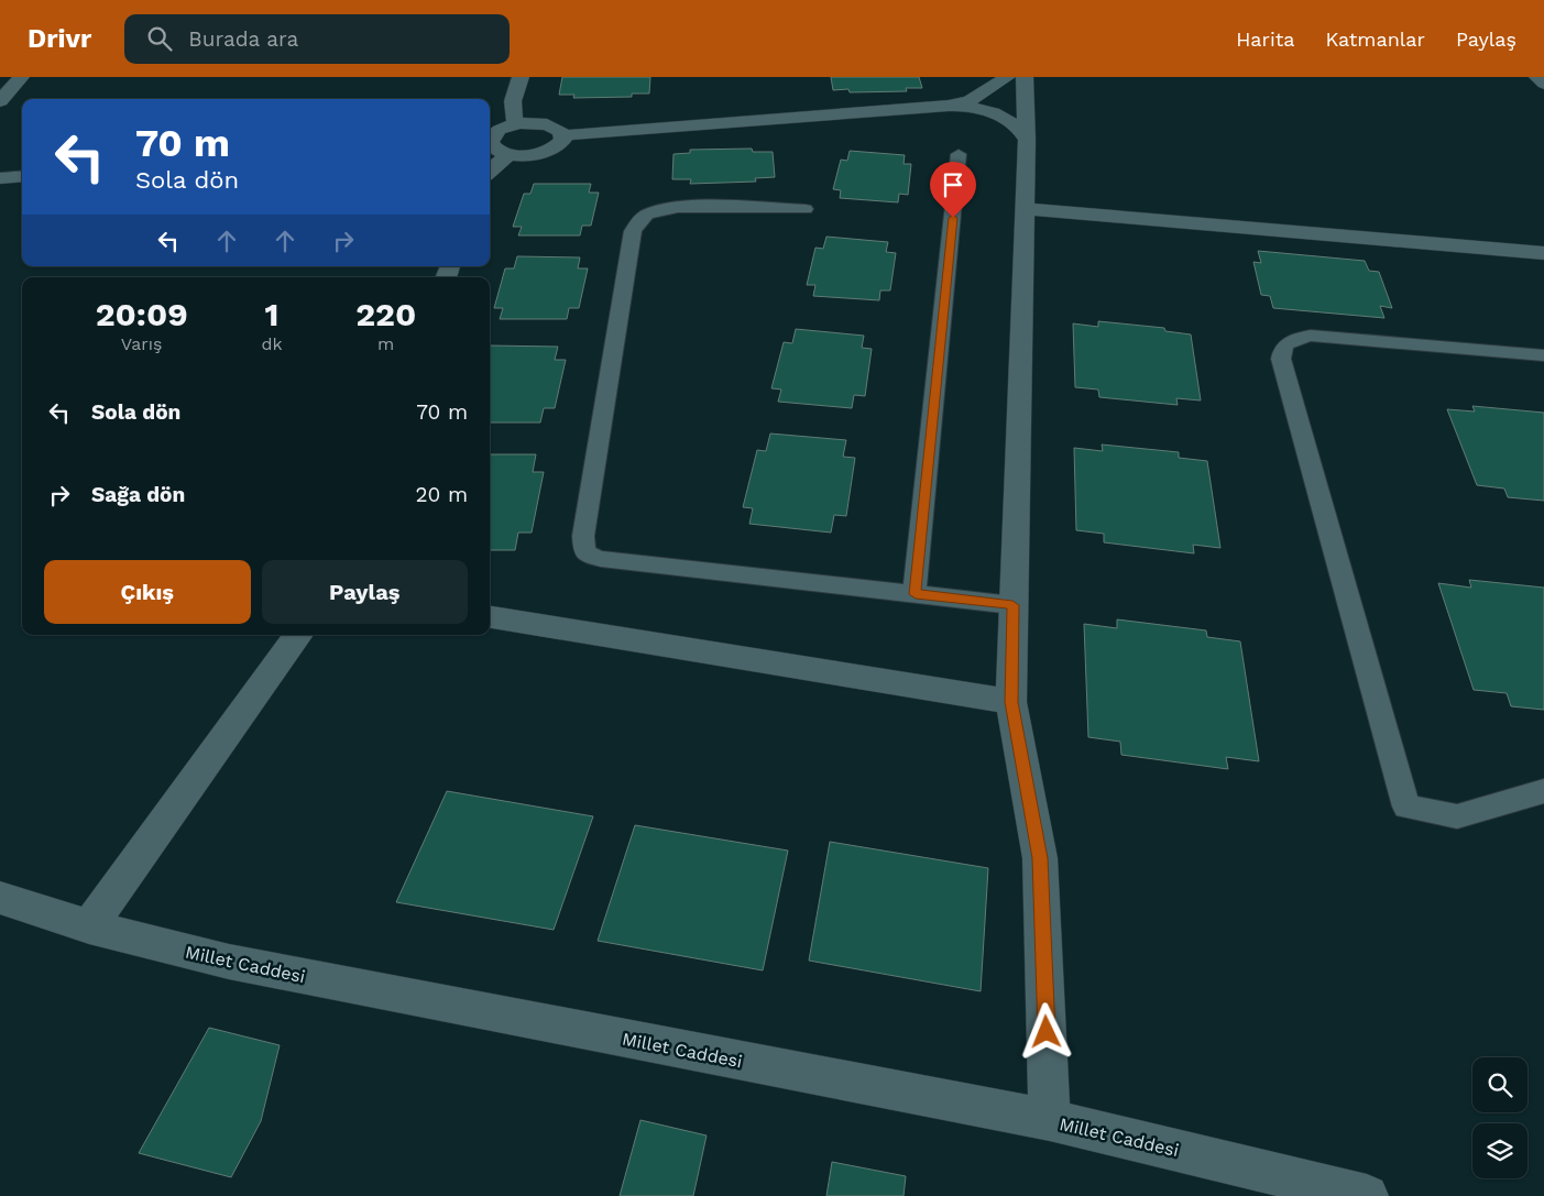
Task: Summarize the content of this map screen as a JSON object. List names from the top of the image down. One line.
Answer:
{"streets":{"street":["Millet Caddesi"]},"page":{"header":"Drivr","search":"Burada ara","nav":["Harita","Katmanlar","Paylaş"],"turn":["70 m","Sola dön"],"eta":["20:09","Varış","1","dk","220","m"],"list":[{"name":"Sola dön","value":"70 m"},{"name":"Sağa dön","value":"20 m"}],"buttons":["Çıkış","Paylaş"]}}
